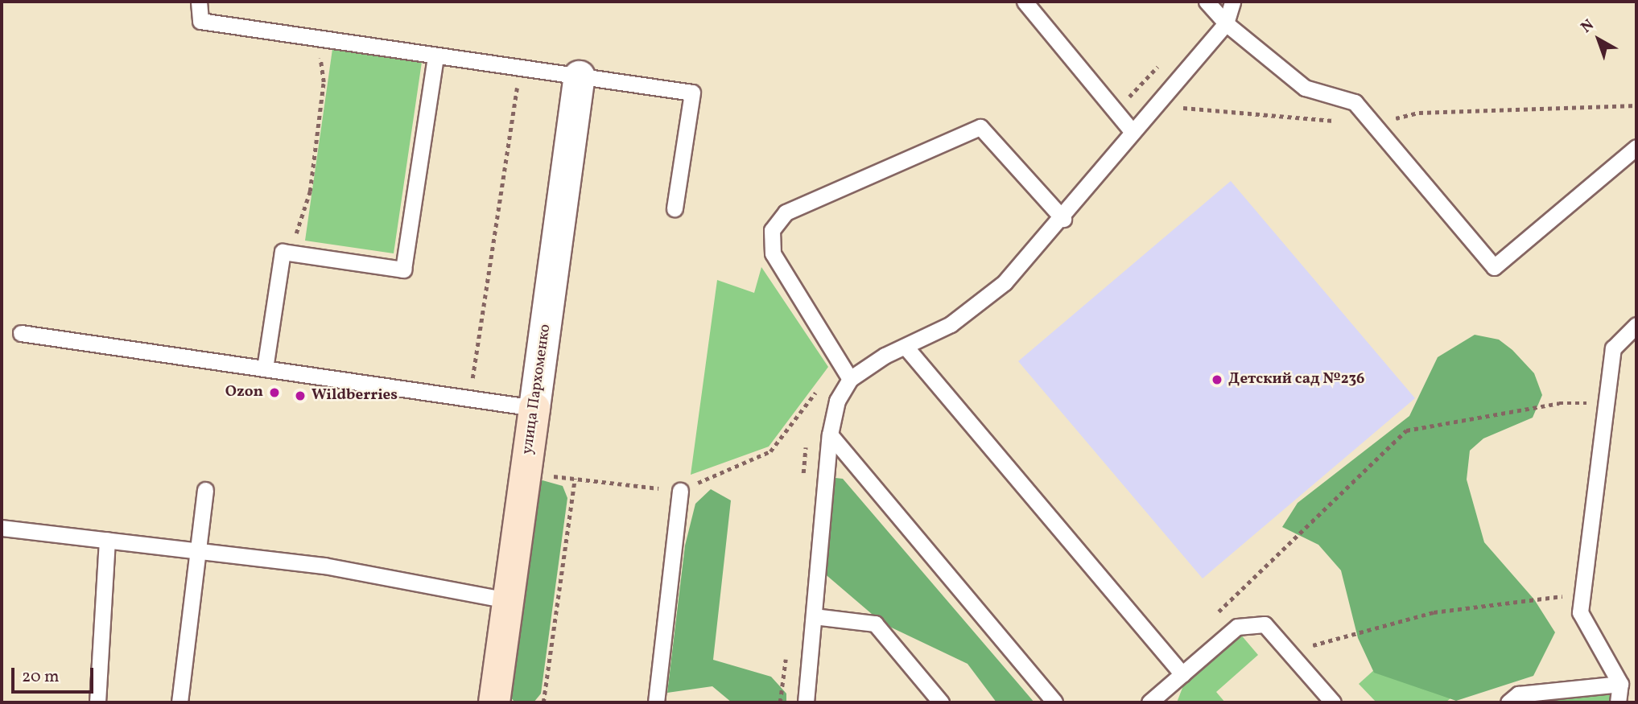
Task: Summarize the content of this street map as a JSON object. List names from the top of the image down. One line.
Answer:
{"streets":{"street":["улица Пархоменко"]},"places":["Детский сад №236","Ozon","Wildberries"],"scale_bar":"20 m","north":"top left"}
